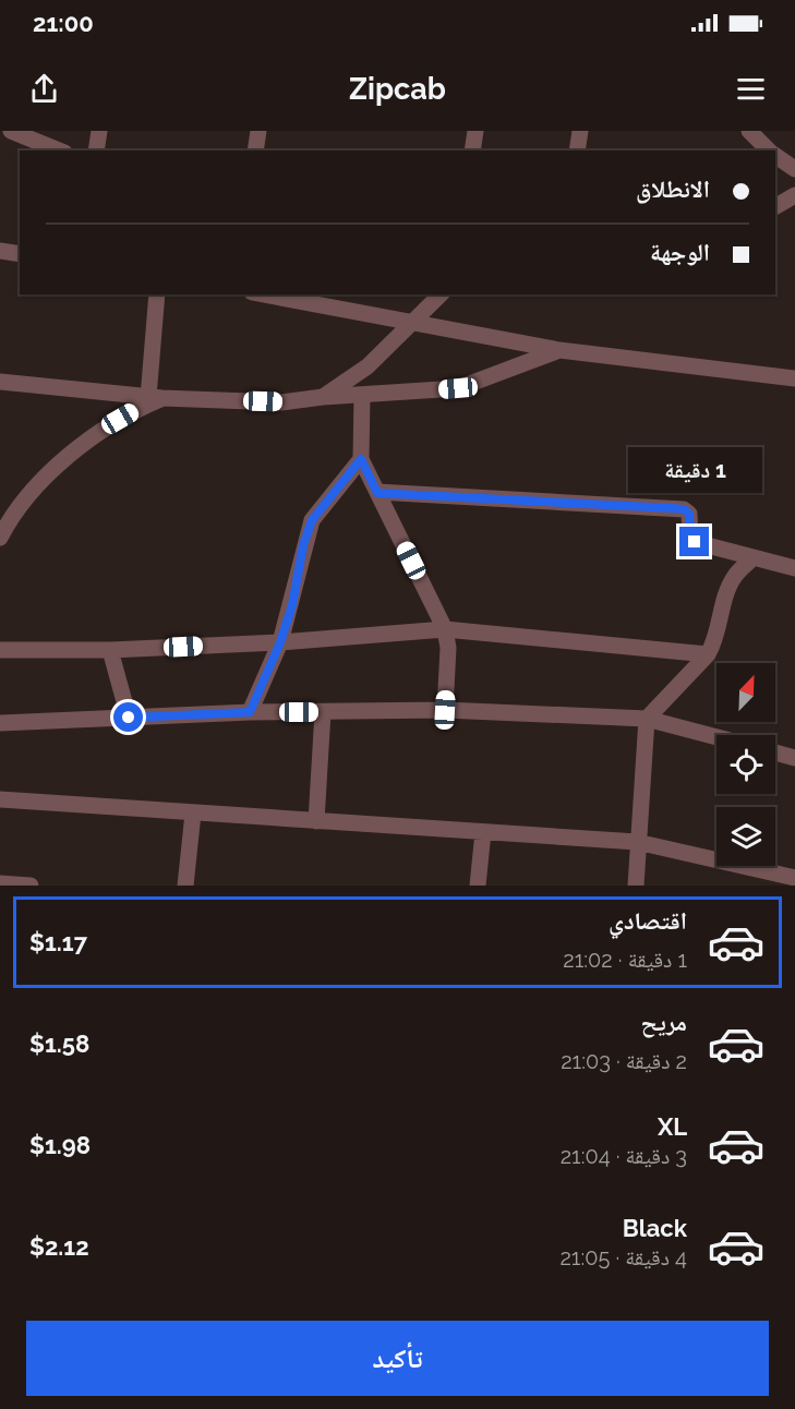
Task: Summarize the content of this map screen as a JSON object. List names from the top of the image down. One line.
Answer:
{"north":"top right","page":{"status":"21:00","header":"Zipcab","banner":["الانطلاق","الوجهة"],"bubble":"1 دقيقة","list":[{"name":"اقتصادي","note":"1 دقيقة · 21:02","value":"$1.17"},{"name":"مريح","note":"2 دقيقة · 21:03","value":"$1.58"},{"name":"XL","note":"3 دقيقة · 21:04","value":"$1.98"},{"name":"Black","note":"4 دقيقة · 21:05","value":"$2.12"}],"buttons":"تأكيد"}}
